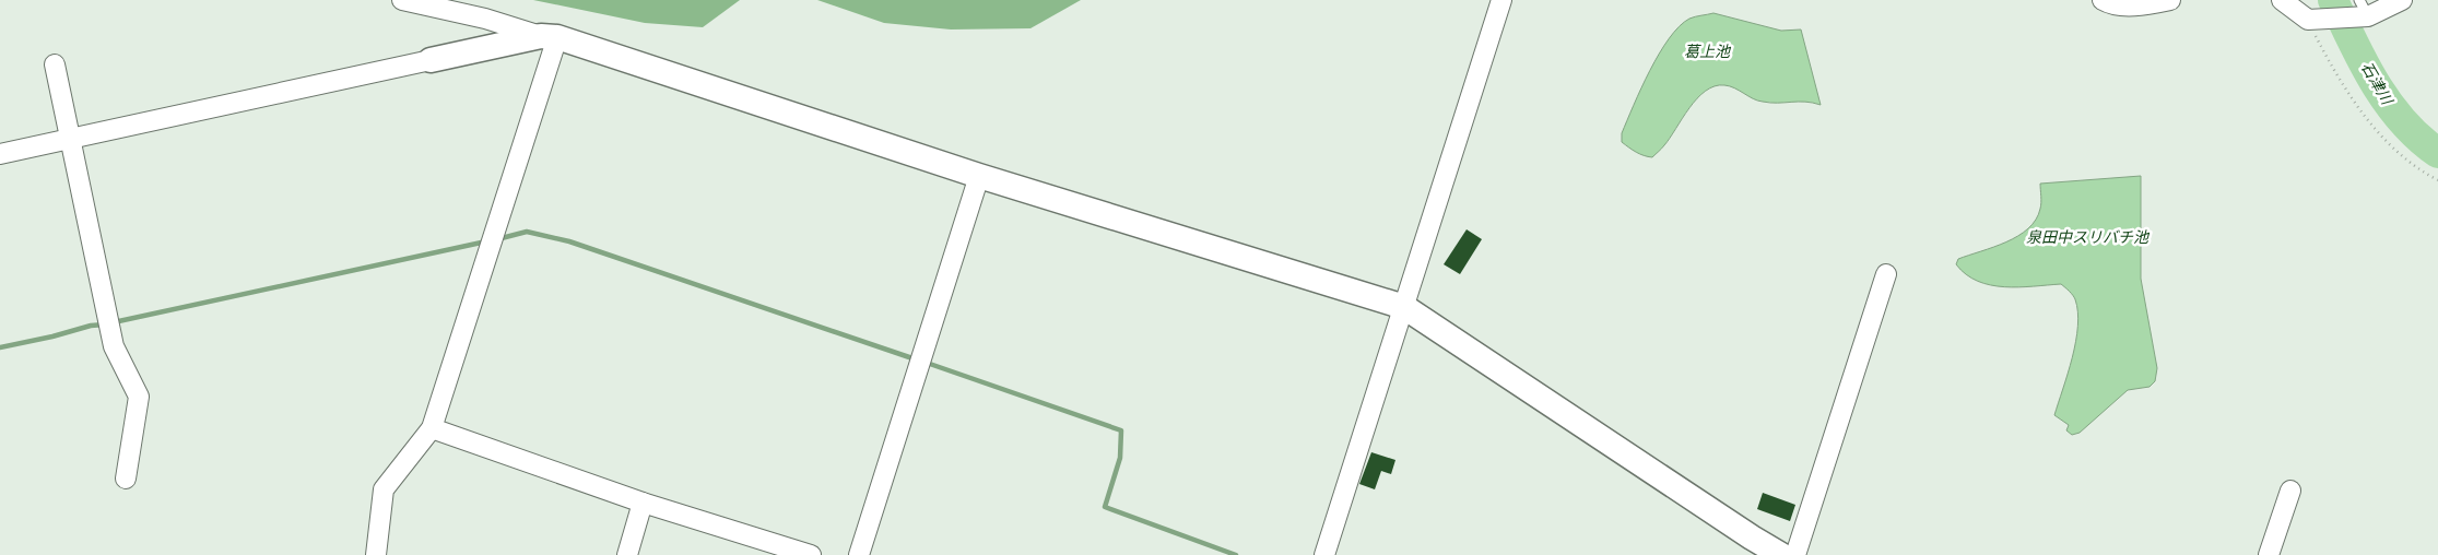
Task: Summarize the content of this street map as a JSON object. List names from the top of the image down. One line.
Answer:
{"water":["葛上池","石津川","泉田中スリバチ池"]}
